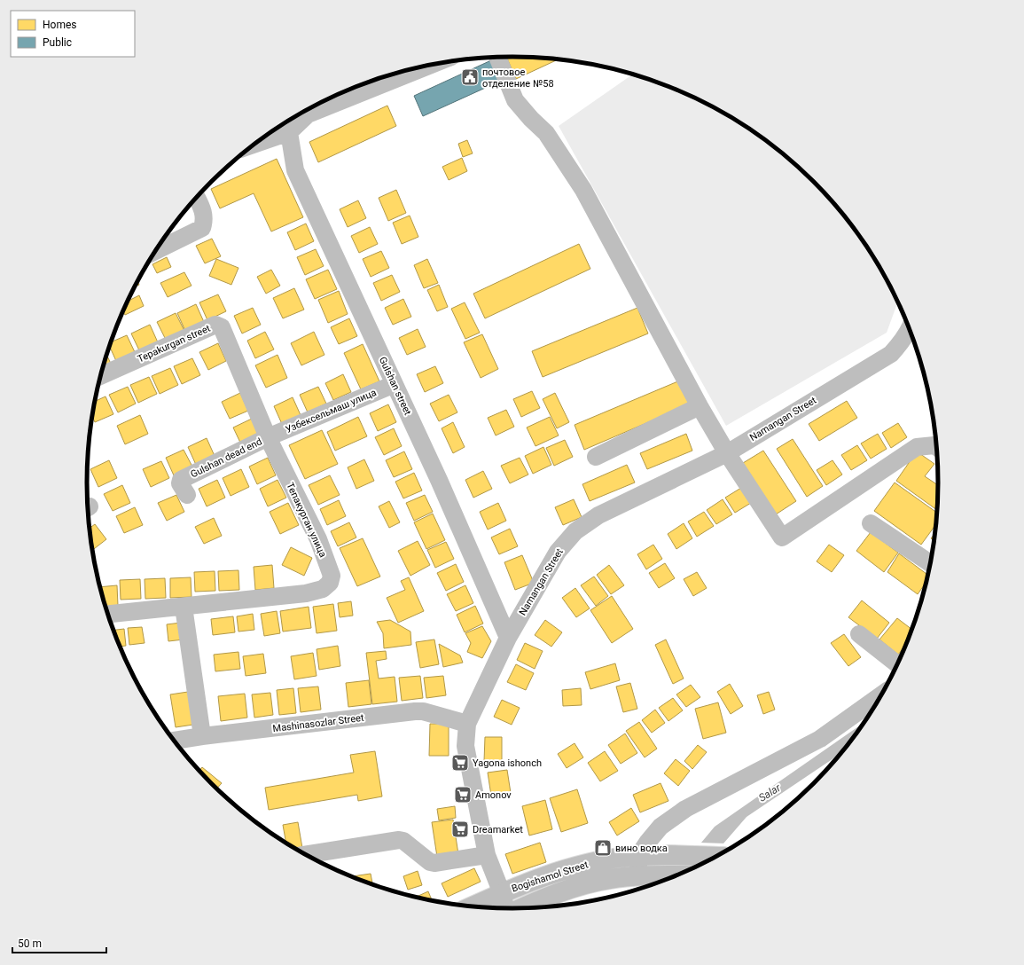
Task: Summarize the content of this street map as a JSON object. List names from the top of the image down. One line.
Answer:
{"streets":{"main road":["Bogishamol Street"],"street":["Tepakurgan street","Gulshan street","Узбексельмаш улица","Namangan Street","Gulshan dead end","Тепакурган улица","Mashinasozlar Street"]},"crossings":[["Tepakurgan street","Узбексельмаш улица"],["Tepakurgan street","Gulshan dead end"],["Tepakurgan street","Тепакурган улица"],["Gulshan street","Узбексельмаш улица"],["Gulshan street","Namangan Street"],["Узбексельмаш улица","Gulshan dead end"],["Узбексельмаш улица","Тепакурган улица"],["Namangan Street","Mashinasozlar Street"],["Namangan Street","Bogishamol Street"],["Gulshan dead end","Тепакурган улица"]],"water":["Salar"],"places":{"public building":["почтовое отделение №58"],"supermarket":["Yagona ishonch","Amonov","Dreamarket"],"shop":["вино водка"]},"legend":["Homes","Public"],"scale_bar":"50 m"}
